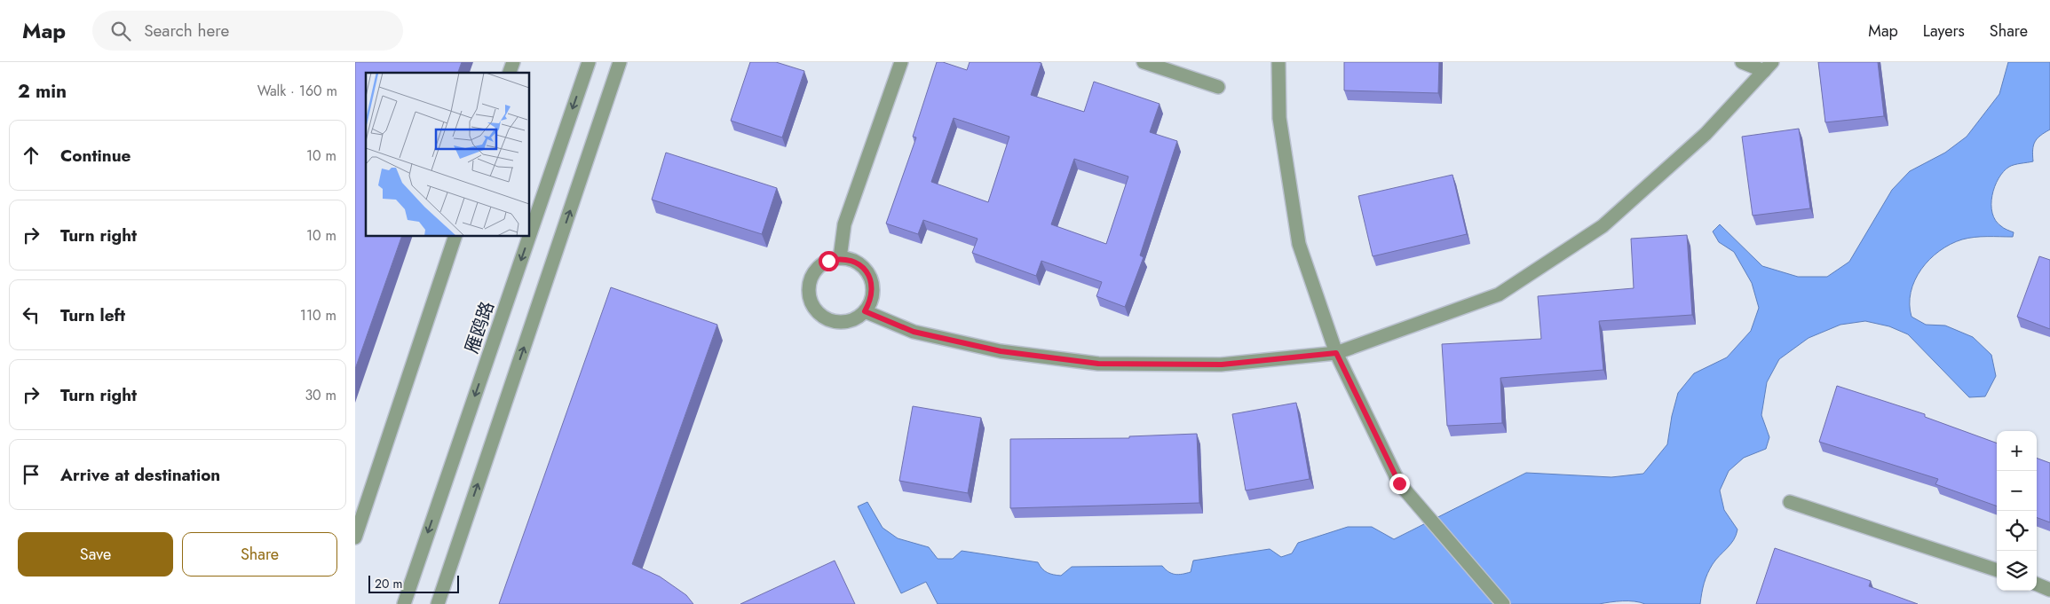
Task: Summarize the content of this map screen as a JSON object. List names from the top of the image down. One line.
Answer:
{"streets":{"street":["雁鸥路"]},"scale_bar":"20 m","page":{"header":"Map","search":"Search here","nav":["Map","Layers","Share"],"heading":["2 min","Walk · 160 m"],"list":[["Continue","10 m"],["Turn right","10 m"],["Turn left","110 m"],["Turn right","30 m"],"Arrive at destination"],"map_buttons":["+","−"],"buttons":["Save","Share"],"scale":"20 m"}}
